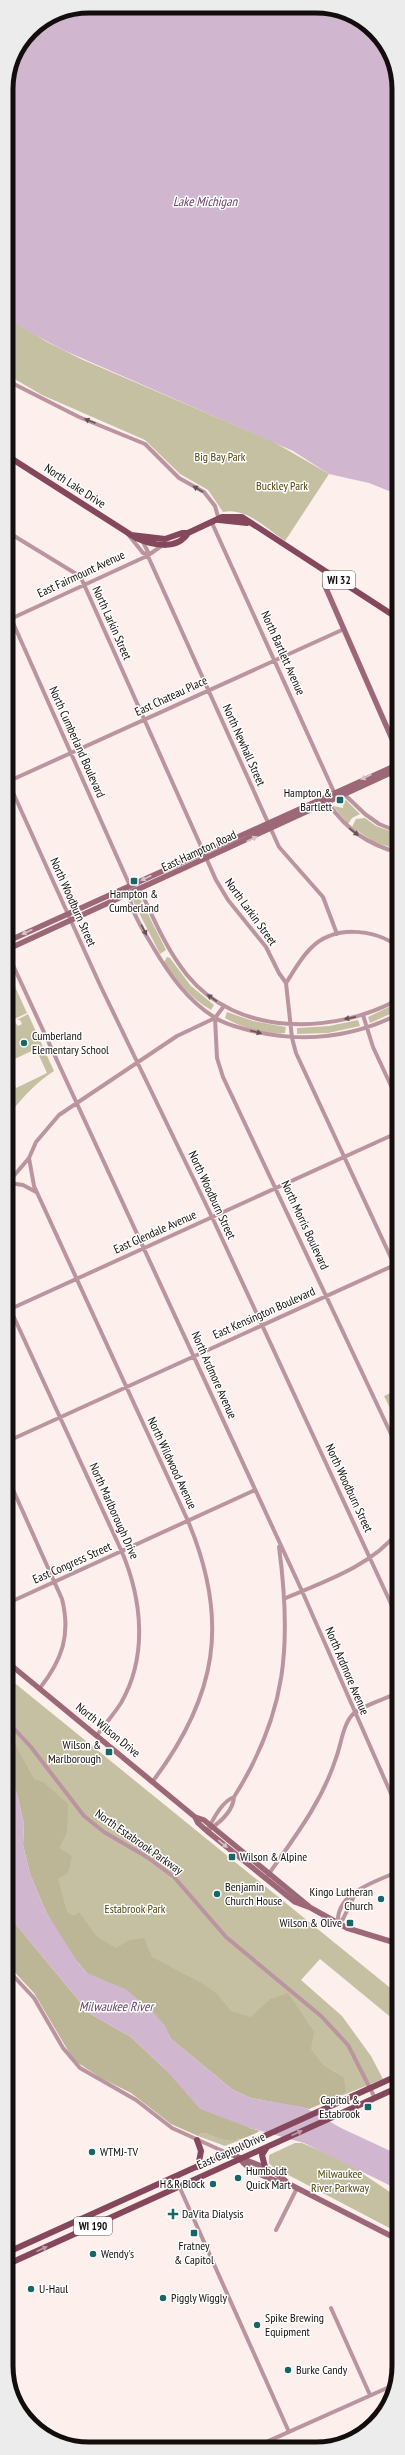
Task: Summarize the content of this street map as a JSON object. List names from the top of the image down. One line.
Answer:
{"streets":{"main road":["North Lake Drive","WI 32","East Hampton Road","North Wilson Drive","East Capitol Drive","WI 190"],"street":["East Fairmount Avenue","North Larkin Street","North Bartlett Avenue","East Chateau Place","North Cumberland Boulevard","North Newhall Street","North Woodburn Street","North Morris Boulevard","East Glendale Avenue","East Kensington Boulevard","North Ardmore Avenue","North Wildwood Avenue","North Marlborough Drive","East Congress Street","North Estabrook Parkway"]},"crossings":[["North Lake Drive","East Fairmount Avenue"],["North Lake Drive","WI 32"],["North Lake Drive","North Newhall Street"],["East Fairmount Avenue","North Larkin Street"],["East Fairmount Avenue","North Newhall Street"],["WI 32","North Bartlett Avenue"],["North Larkin Street","East Chateau Place"],["North Larkin Street","East Hampton Road"],["North Larkin Street","East Glendale Avenue"],["North Bartlett Avenue","East Chateau Place"],["North Bartlett Avenue","East Hampton Road"],["East Chateau Place","North Cumberland Boulevard"],["East Chateau Place","North Newhall Street"],["North Cumberland Boulevard","East Hampton Road"],["North Newhall Street","East Hampton Road"],["East Hampton Road","North Woodburn Street"],["North Woodburn Street","East Glendale Avenue"],["North Woodburn Street","East Kensington Boulevard"],["North Morris Boulevard","East Glendale Avenue"],["North Morris Boulevard","East Kensington Boulevard"],["East Glendale Avenue","North Ardmore Avenue"],["East Glendale Avenue","North Wildwood Avenue"],["East Kensington Boulevard","North Ardmore Avenue"],["East Kensington Boulevard","North Wildwood Avenue"],["East Kensington Boulevard","North Marlborough Drive"],["North Ardmore Avenue","East Congress Street"],["North Wildwood Avenue","East Congress Street"],["North Wildwood Avenue","North Wilson Drive"],["North Marlborough Drive","East Congress Street"],["North Marlborough Drive","North Wilson Drive"],["North Estabrook Parkway","East Capitol Drive"]],"water":["Lake Michigan","Milwaukee River"],"parks":["Big Bay Park","Buckley Park","Estabrook Park","Milwaukee River Parkway"],"places":{"transit":["Hampton & Bartlett","Hampton & Cumberland","Wilson & Marlborough","Wilson & Alpine","Wilson & Olive","Capitol & Estabrook","Fratney & Capitol"],"other":["Cumberland Elementary School","Benjamin Church House","Kingo Lutheran Church","WTMJ-TV","Humboldt Quick Mart","H&R Block","Wendy's","U-Haul","Piggly Wiggly","Spike Brewing Equipment","Burke Candy"],"health":["DaVita Dialysis"]}}
